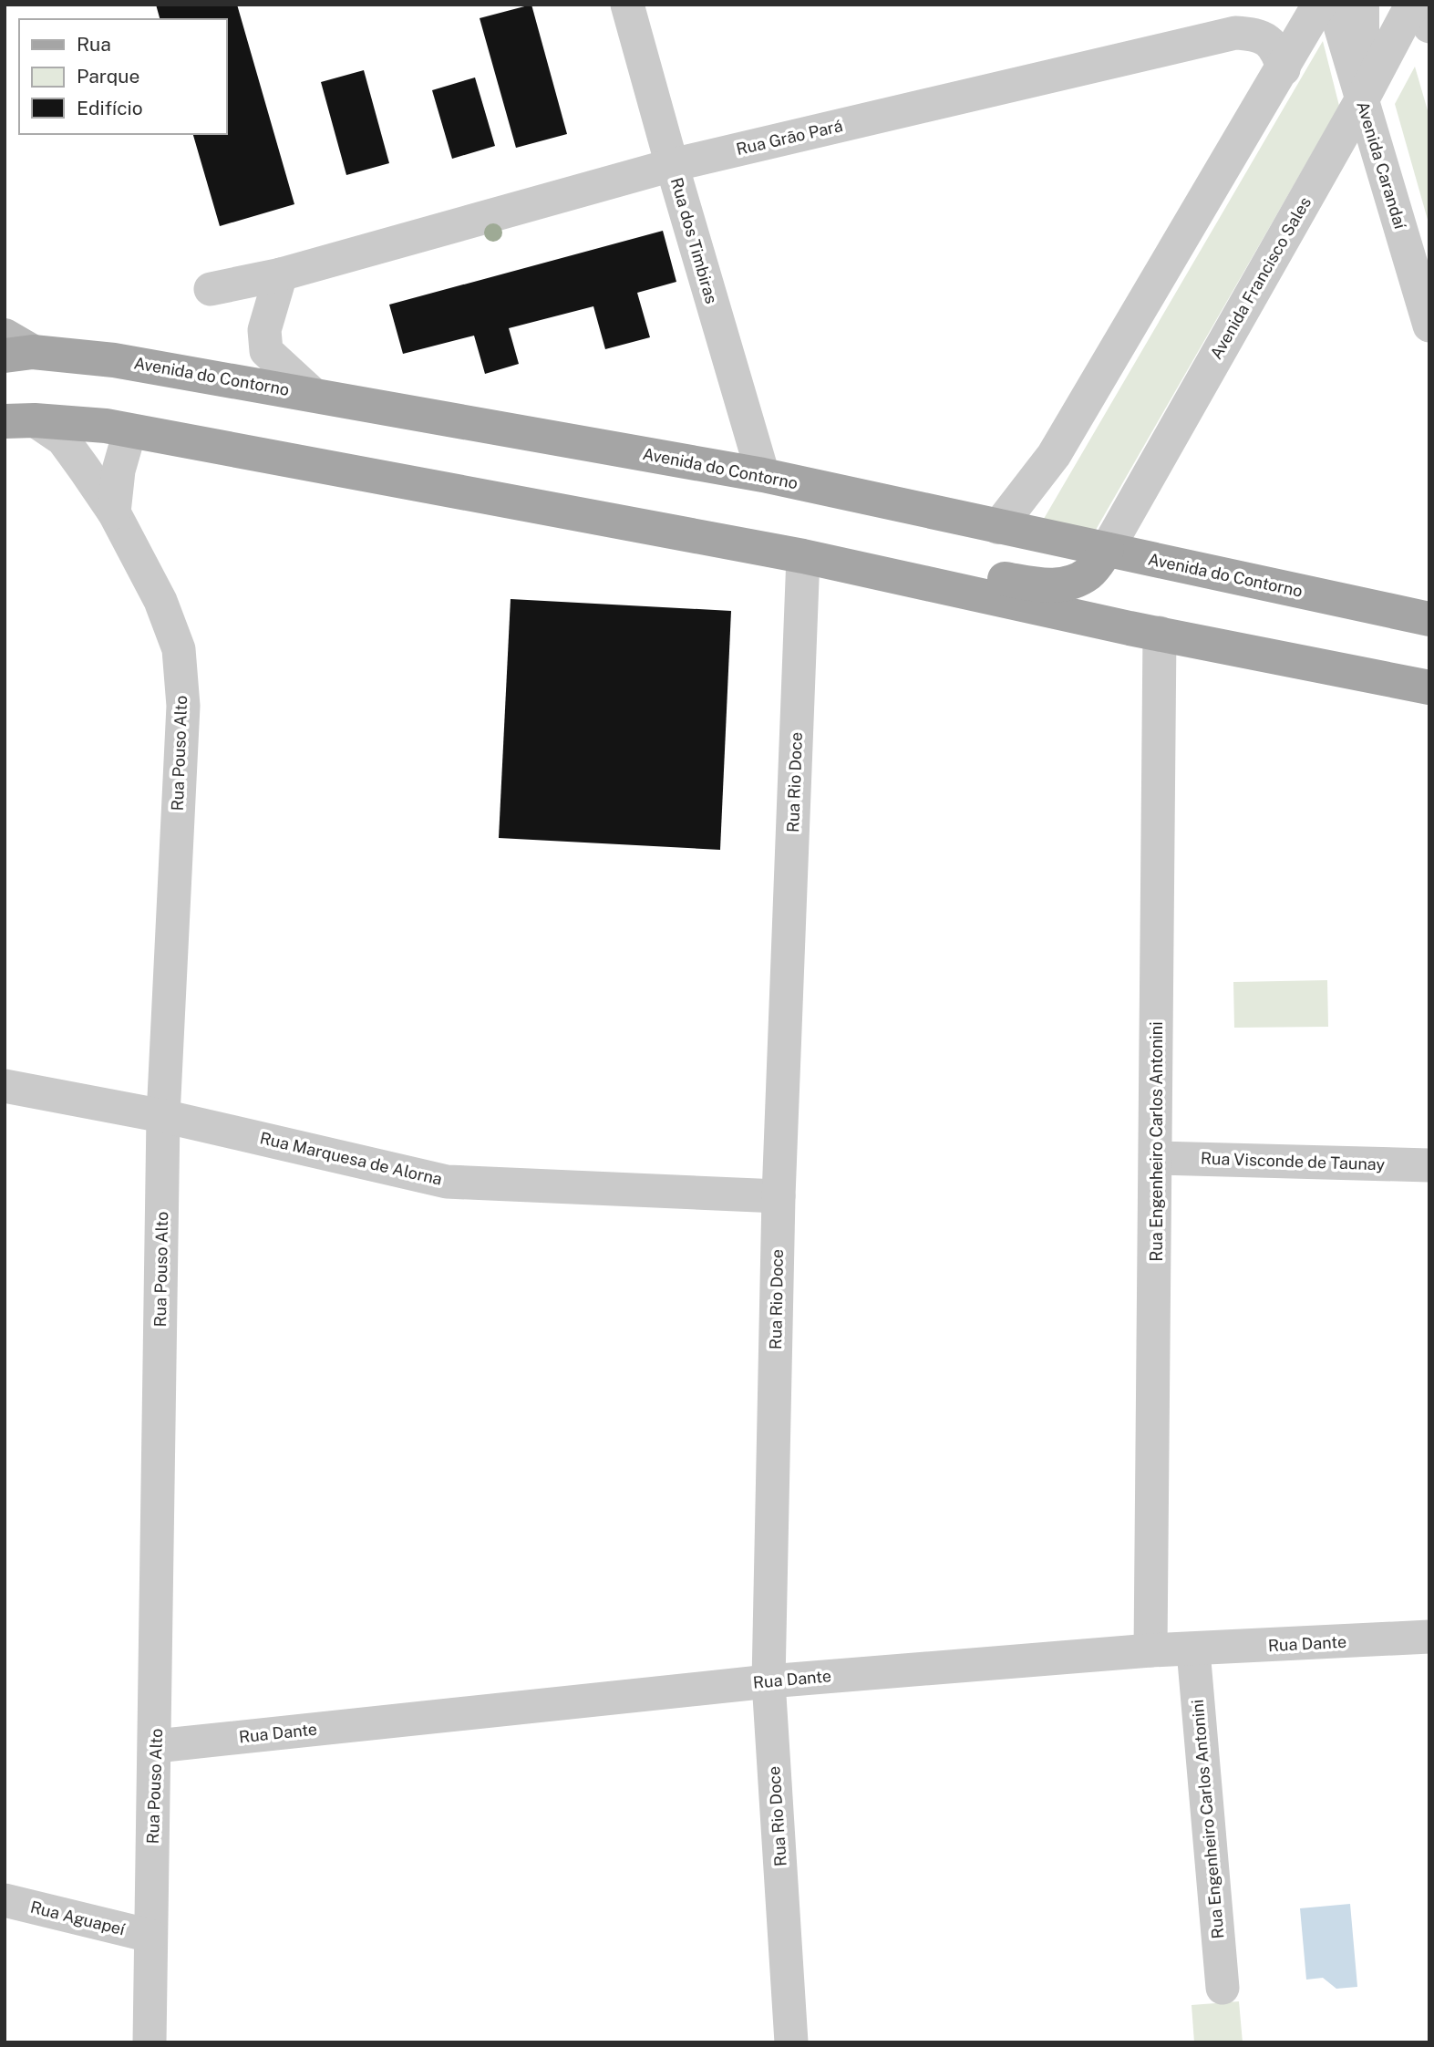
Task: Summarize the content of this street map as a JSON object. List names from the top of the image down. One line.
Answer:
{"streets":{"main road":["Avenida do Contorno"],"street":["Rua Grão Pará","Avenida Carandaí","Rua dos Timbiras","Avenida Francisco Sales","Rua Pouso Alto","Rua Rio Doce","Rua Engenheiro Carlos Antonini","Rua Marquesa de Alorna","Rua Visconde de Taunay","Rua Dante","Rua Aguapeí"]},"crossings":[["Rua Grão Pará","Rua dos Timbiras"],["Avenida Carandaí","Avenida Francisco Sales"],["Rua dos Timbiras","Avenida do Contorno"],["Avenida Francisco Sales","Avenida do Contorno"],["Rua Pouso Alto","Rua Marquesa de Alorna"],["Rua Pouso Alto","Rua Dante"],["Rua Pouso Alto","Rua Aguapeí"],["Rua Rio Doce","Rua Marquesa de Alorna"],["Rua Rio Doce","Rua Dante"],["Rua Engenheiro Carlos Antonini","Rua Visconde de Taunay"],["Rua Engenheiro Carlos Antonini","Rua Dante"]],"legend":["Rua","Parque","Edifício"]}
